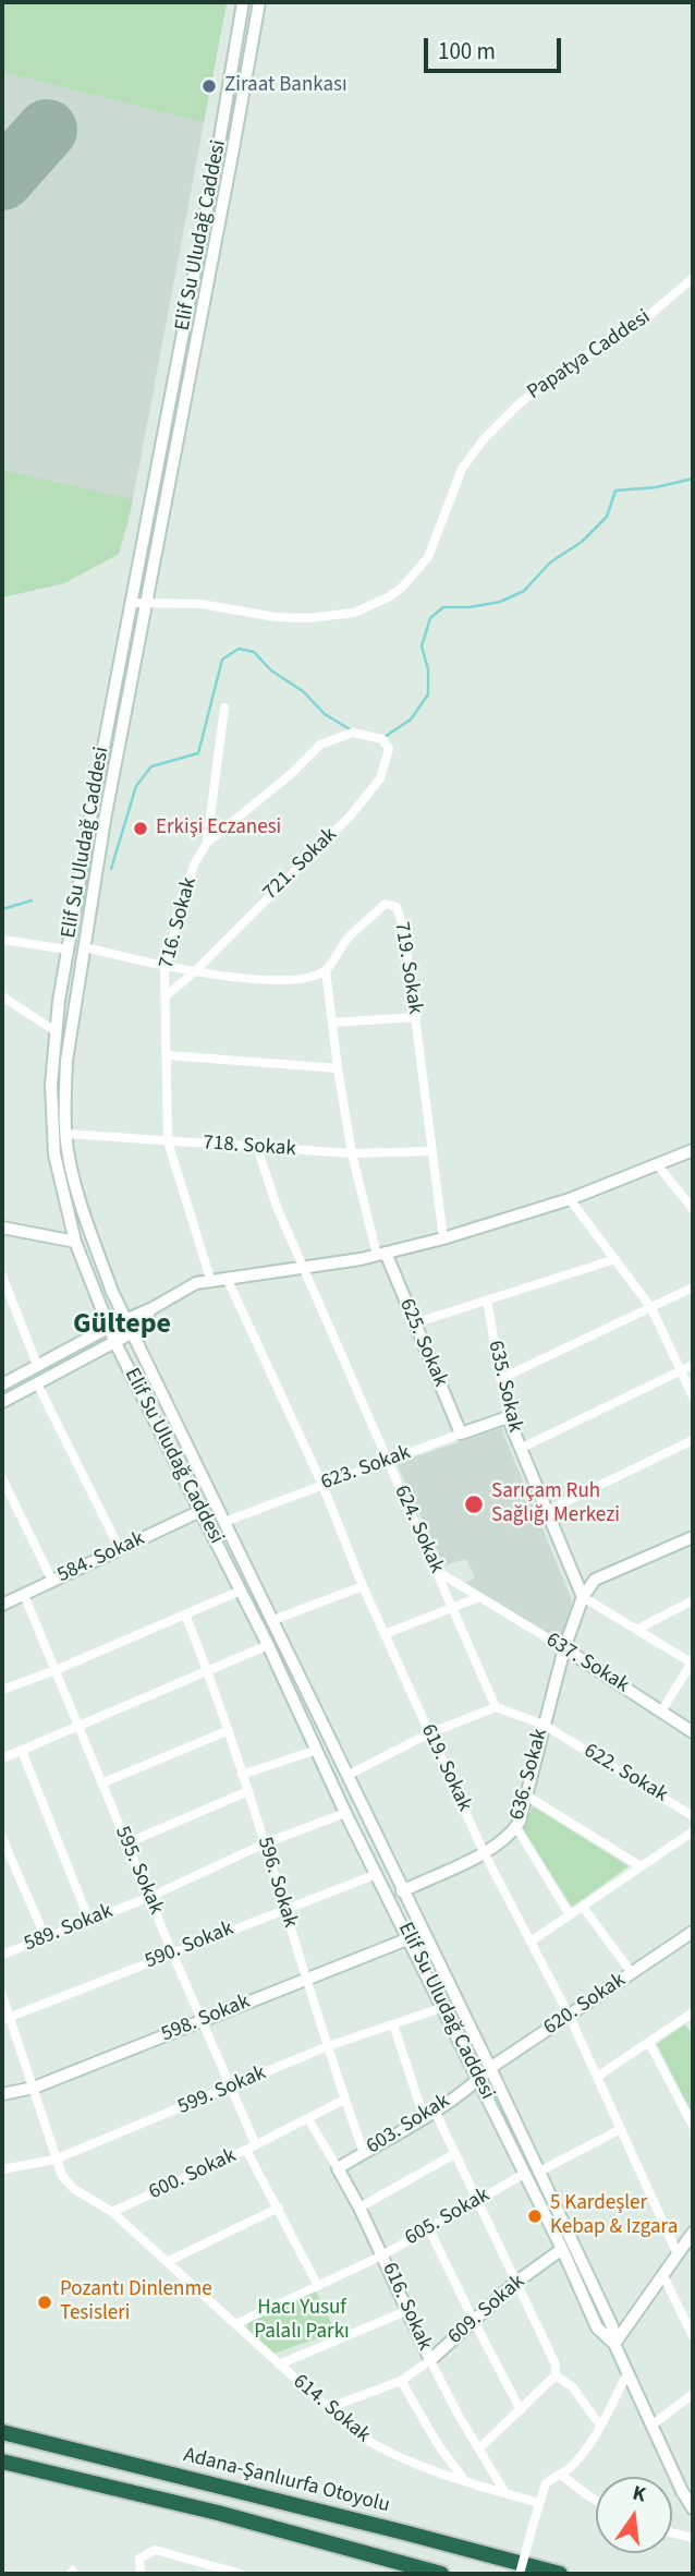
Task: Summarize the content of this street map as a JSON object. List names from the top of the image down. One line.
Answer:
{"streets":{"highway":["Adana-Şanlıurfa Otoyolu"],"main road":["Elif Su Uludağ Caddesi","625. Sokak","635. Sokak","623. Sokak","584. Sokak","637. Sokak","636. Sokak","620. Sokak","598. Sokak","603. Sokak","616. Sokak","609. Sokak"],"street":["Papatya Caddesi","721. Sokak","716. Sokak","719. Sokak","718. Sokak","624. Sokak","619. Sokak","622. Sokak","595. Sokak","596. Sokak","589. Sokak","590. Sokak","599. Sokak","600. Sokak","605. Sokak","614. Sokak"]},"crossings":[["Elif Su Uludağ Caddesi","Papatya Caddesi"],["Elif Su Uludağ Caddesi","718. Sokak"],["Elif Su Uludağ Caddesi","623. Sokak"],["Elif Su Uludağ Caddesi","584. Sokak"],["Elif Su Uludağ Caddesi","636. Sokak"],["Elif Su Uludağ Caddesi","589. Sokak"],["Elif Su Uludağ Caddesi","590. Sokak"],["Elif Su Uludağ Caddesi","620. Sokak"],["Elif Su Uludağ Caddesi","598. Sokak"],["Elif Su Uludağ Caddesi","599. Sokak"],["Elif Su Uludağ Caddesi","603. Sokak"],["Elif Su Uludağ Caddesi","605. Sokak"],["Elif Su Uludağ Caddesi","609. Sokak"],["721. Sokak","716. Sokak"],["716. Sokak","718. Sokak"],["719. Sokak","718. Sokak"],["718. Sokak","624. Sokak"],["625. Sokak","623. Sokak"],["635. Sokak","623. Sokak"],["635. Sokak","636. Sokak"],["623. Sokak","624. Sokak"],["623. Sokak","619. Sokak"],["624. Sokak","637. Sokak"],["624. Sokak","622. Sokak"],["584. Sokak","595. Sokak"],["637. Sokak","636. Sokak"],["619. Sokak","636. Sokak"],["619. Sokak","620. Sokak"],["622. Sokak","636. Sokak"],["595. Sokak","589. Sokak"],["595. Sokak","590. Sokak"],["595. Sokak","598. Sokak"],["595. Sokak","599. Sokak"],["595. Sokak","600. Sokak"],["595. Sokak","605. Sokak"],["596. Sokak","589. Sokak"],["596. Sokak","590. Sokak"],["596. Sokak","598. Sokak"],["596. Sokak","599. Sokak"],["596. Sokak","603. Sokak"],["596. Sokak","600. Sokak"],["620. Sokak","603. Sokak"],["603. Sokak","616. Sokak"],["600. Sokak","616. Sokak"],["600. Sokak","614. Sokak"],["605. Sokak","616. Sokak"],["605. Sokak","614. Sokak"],["616. Sokak","609. Sokak"],["616. Sokak","614. Sokak"],["609. Sokak","614. Sokak"]],"districts":["Gültepe"],"parks":["Hacı Yusuf Palalı Parkı"],"places":["Ziraat Bankası","Erkişi Eczanesi","Sarıçam Ruh Sağlığı Merkezi","5 Kardeşler Kebap & Izgara","Pozantı Dinlenme Tesisleri"],"scale_bar":"100 m","north":"top"}
